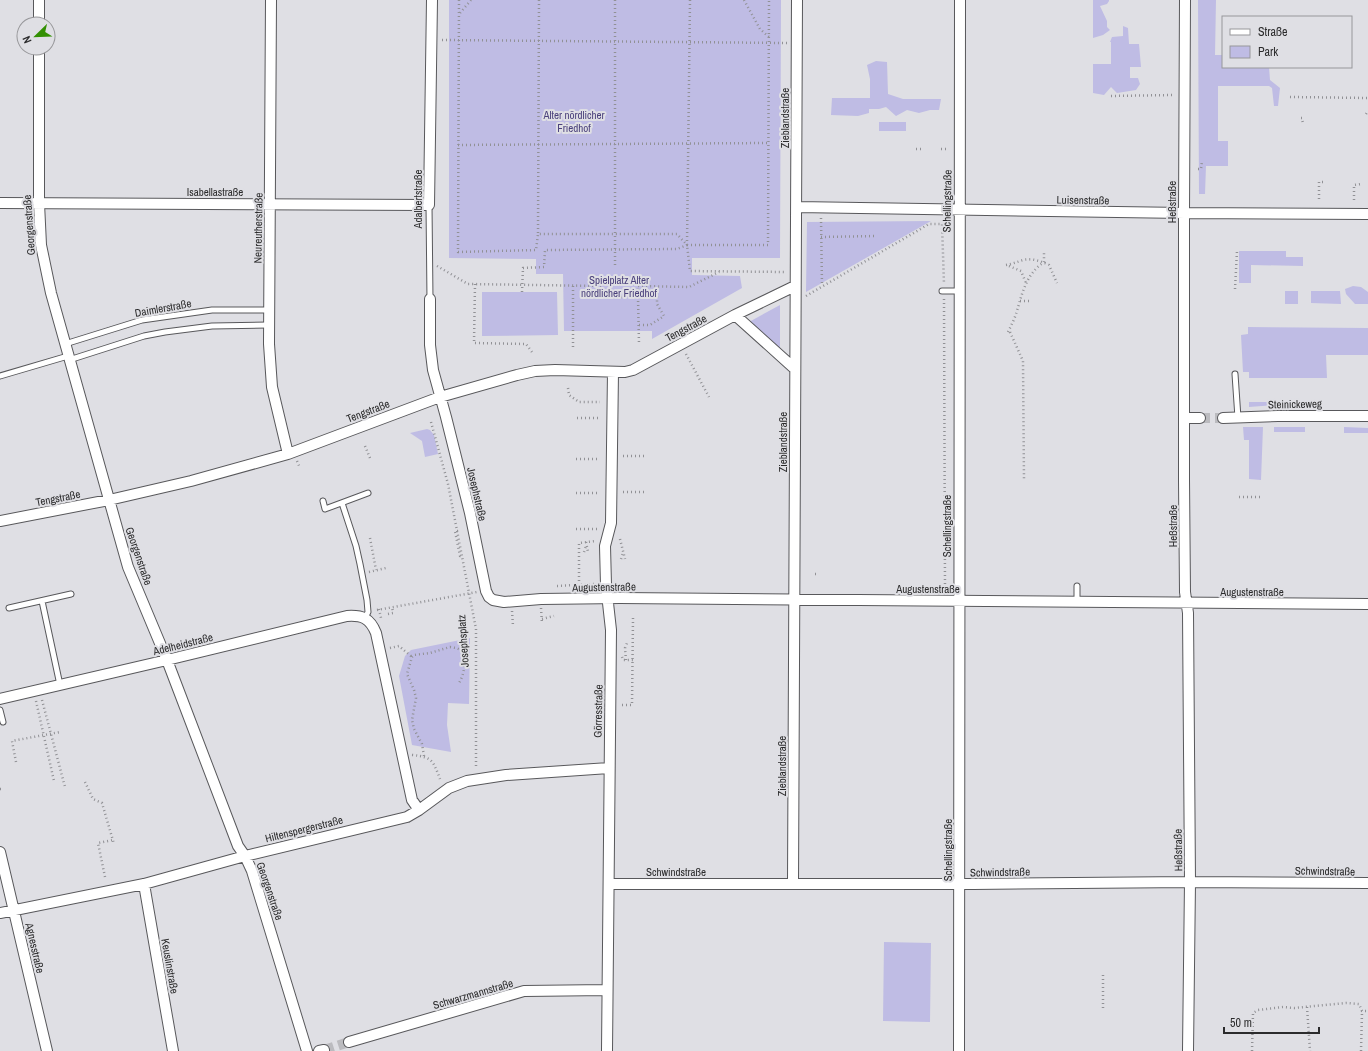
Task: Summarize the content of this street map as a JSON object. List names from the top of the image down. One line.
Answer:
{"streets":{"street":["Zieblandstraße","Isabellastraße","Adalbertstraße","Luisenstraße","Schellingstraße","Heßstraße","Georgenstraße","Neureutherstraße","Tengstraße","Steinickeweg","Josephstraße","Augustenstraße","Adelheidstraße","Görresstraße","Hiltenspergerstraße","Schwindstraße","Agnesstraße","Keuslinstraße","Schwarzmannstraße"],"lane":["Daimlerstraße"],"path":["Josephsplatz"]},"crossings":[["Zieblandstraße","Luisenstraße"],["Zieblandstraße","Tengstraße"],["Zieblandstraße","Augustenstraße"],["Zieblandstraße","Schwindstraße"],["Isabellastraße","Adalbertstraße"],["Isabellastraße","Georgenstraße"],["Isabellastraße","Neureutherstraße"],["Adalbertstraße","Tengstraße"],["Adalbertstraße","Josephstraße"],["Luisenstraße","Schellingstraße"],["Luisenstraße","Heßstraße"],["Schellingstraße","Augustenstraße"],["Schellingstraße","Schwindstraße"],["Heßstraße","Augustenstraße"],["Heßstraße","Schwindstraße"],["Georgenstraße","Daimlerstraße"],["Georgenstraße","Tengstraße"],["Georgenstraße","Adelheidstraße"],["Georgenstraße","Hiltenspergerstraße"],["Neureutherstraße","Daimlerstraße"],["Neureutherstraße","Tengstraße"],["Tengstraße","Josephstraße"],["Tengstraße","Görresstraße"],["Josephstraße","Augustenstraße"],["Augustenstraße","Görresstraße"],["Josephsplatz","Hiltenspergerstraße"],["Görresstraße","Hiltenspergerstraße"],["Görresstraße","Schwindstraße"],["Görresstraße","Schwarzmannstraße"],["Hiltenspergerstraße","Agnesstraße"],["Hiltenspergerstraße","Keuslinstraße"]],"parks":["Alter nördlicher Friedhof","Spielplatz Alter nördlicher Friedhof"],"legend":["Straße","Park"],"scale_bar":"50 m","north":"bottom left"}
